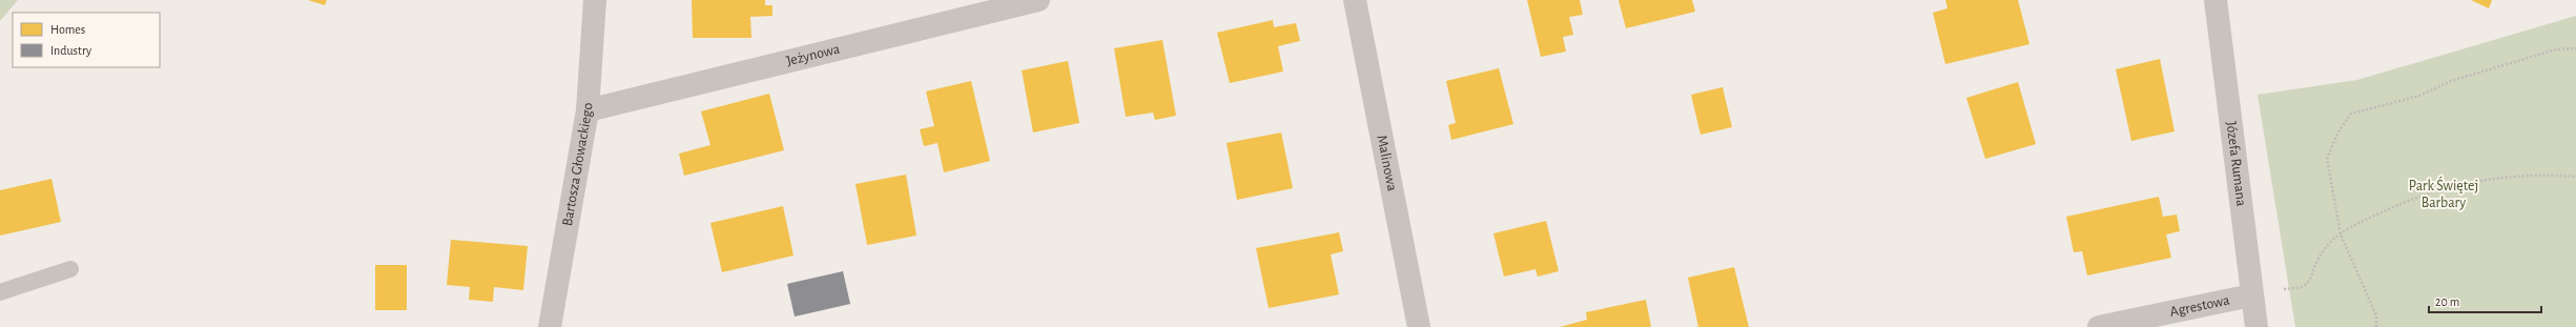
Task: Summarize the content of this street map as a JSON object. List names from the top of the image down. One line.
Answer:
{"streets":{"street":["Jeżynowa","Bartosza Głowackiego","Malinowa","Józefa Rumana","Agrestowa"]},"crossings":[["Jeżynowa","Bartosza Głowackiego"],["Józefa Rumana","Agrestowa"]],"parks":["Park Świętej Barbary"],"legend":["Homes","Industry"],"scale_bar":"20 m"}
